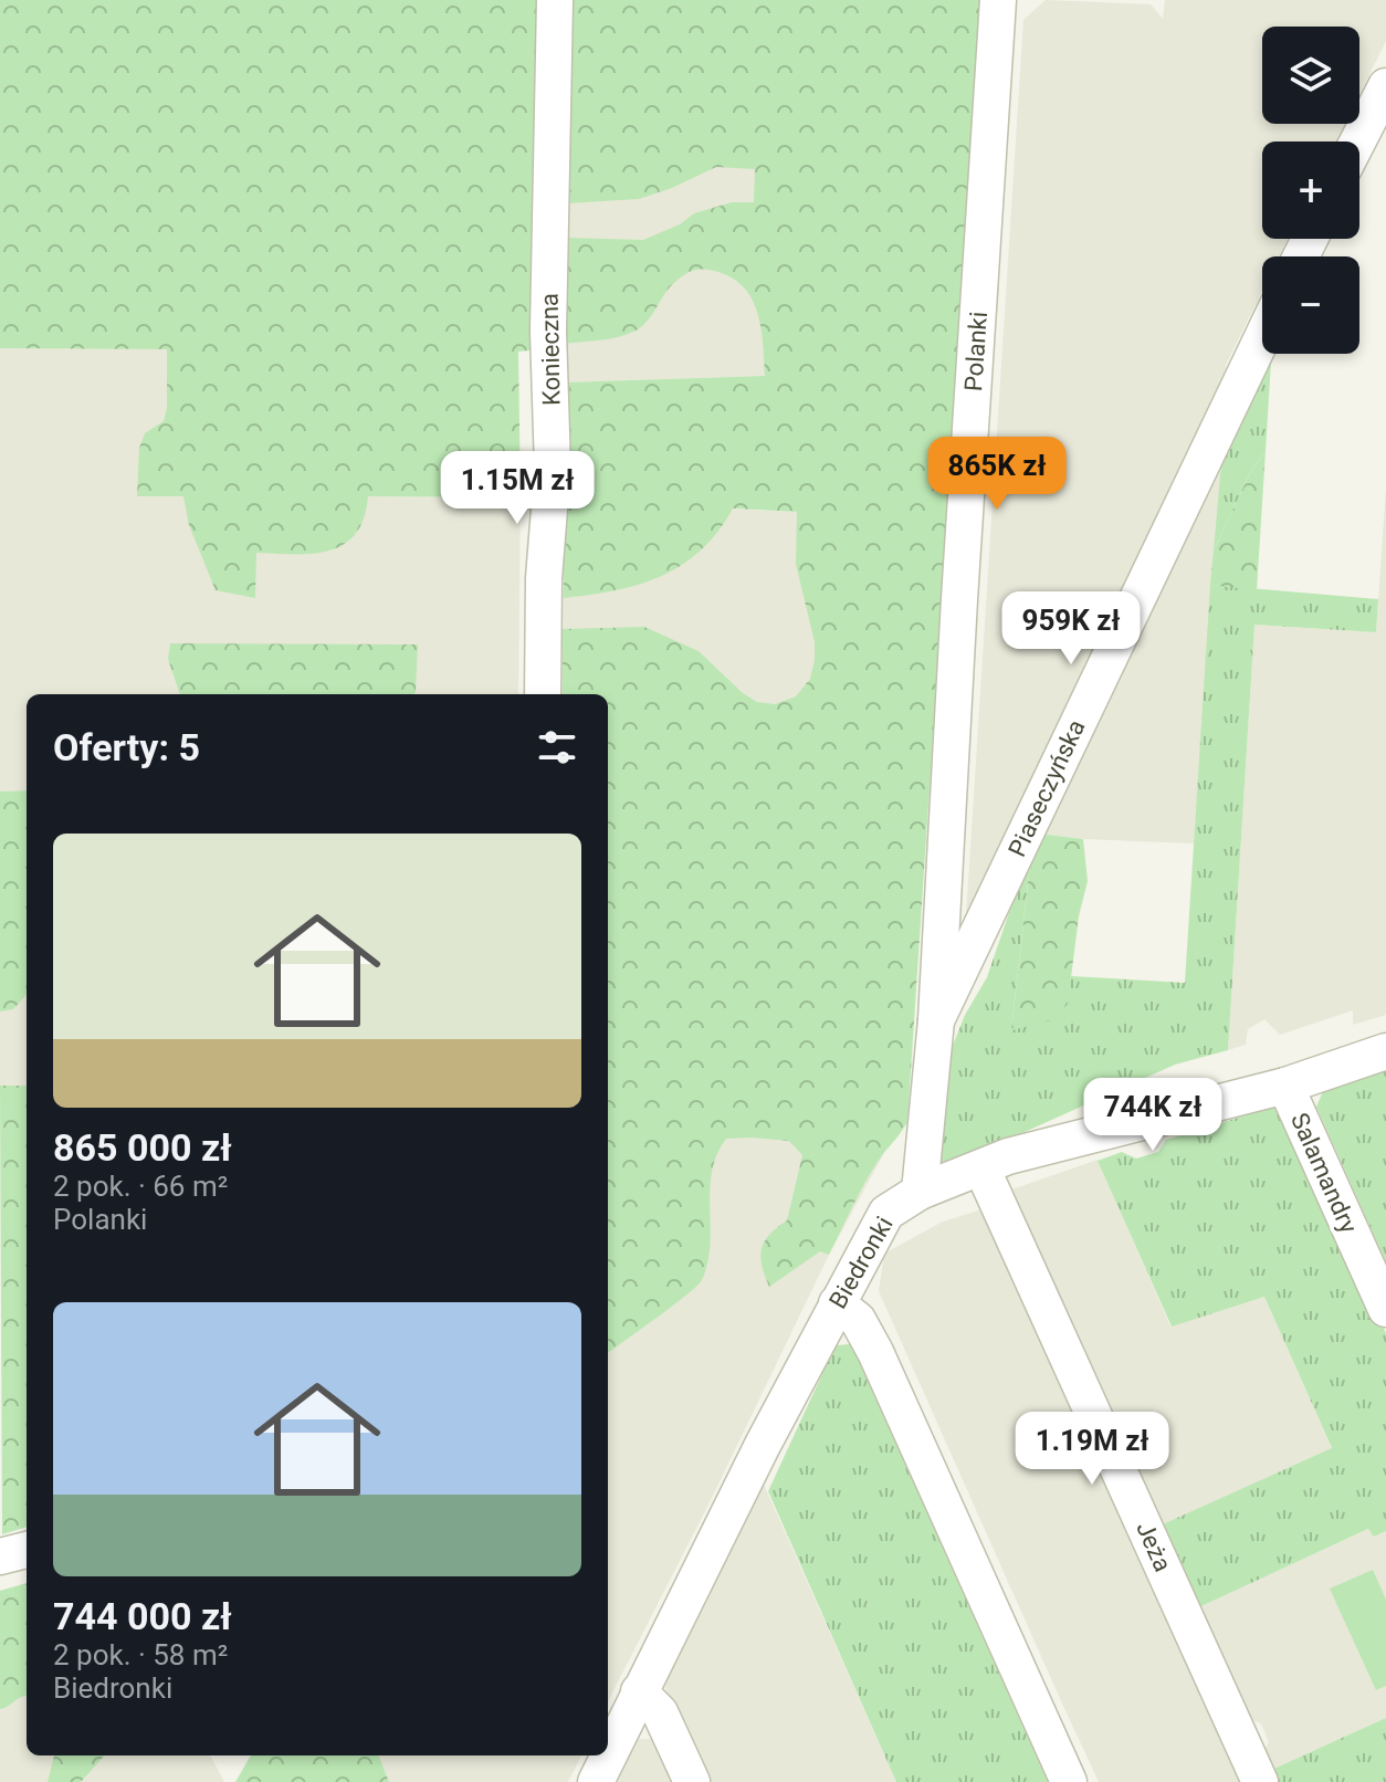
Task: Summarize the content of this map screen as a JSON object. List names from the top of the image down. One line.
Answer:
{"streets":{"street":["Konieczna","Polanki","Piaseczyńska","Salamandry","Biedronki","Jeża"]},"crossings":[["Polanki","Piaseczyńska"],["Piaseczyńska","Biedronki"],["Salamandry","Biedronki"],["Biedronki","Jeża"]],"page":{"map_buttons":["+","−"],"price":["865K zł","1.15M zł","959K zł","744K zł","1.19M zł"],"heading":"Oferty: 5","list":[{"name":"865 000 zł","note":"2 pok. · 66 m² · Polanki"},{"name":"744 000 zł","note":"2 pok. · 58 m² · Biedronki"}]}}
